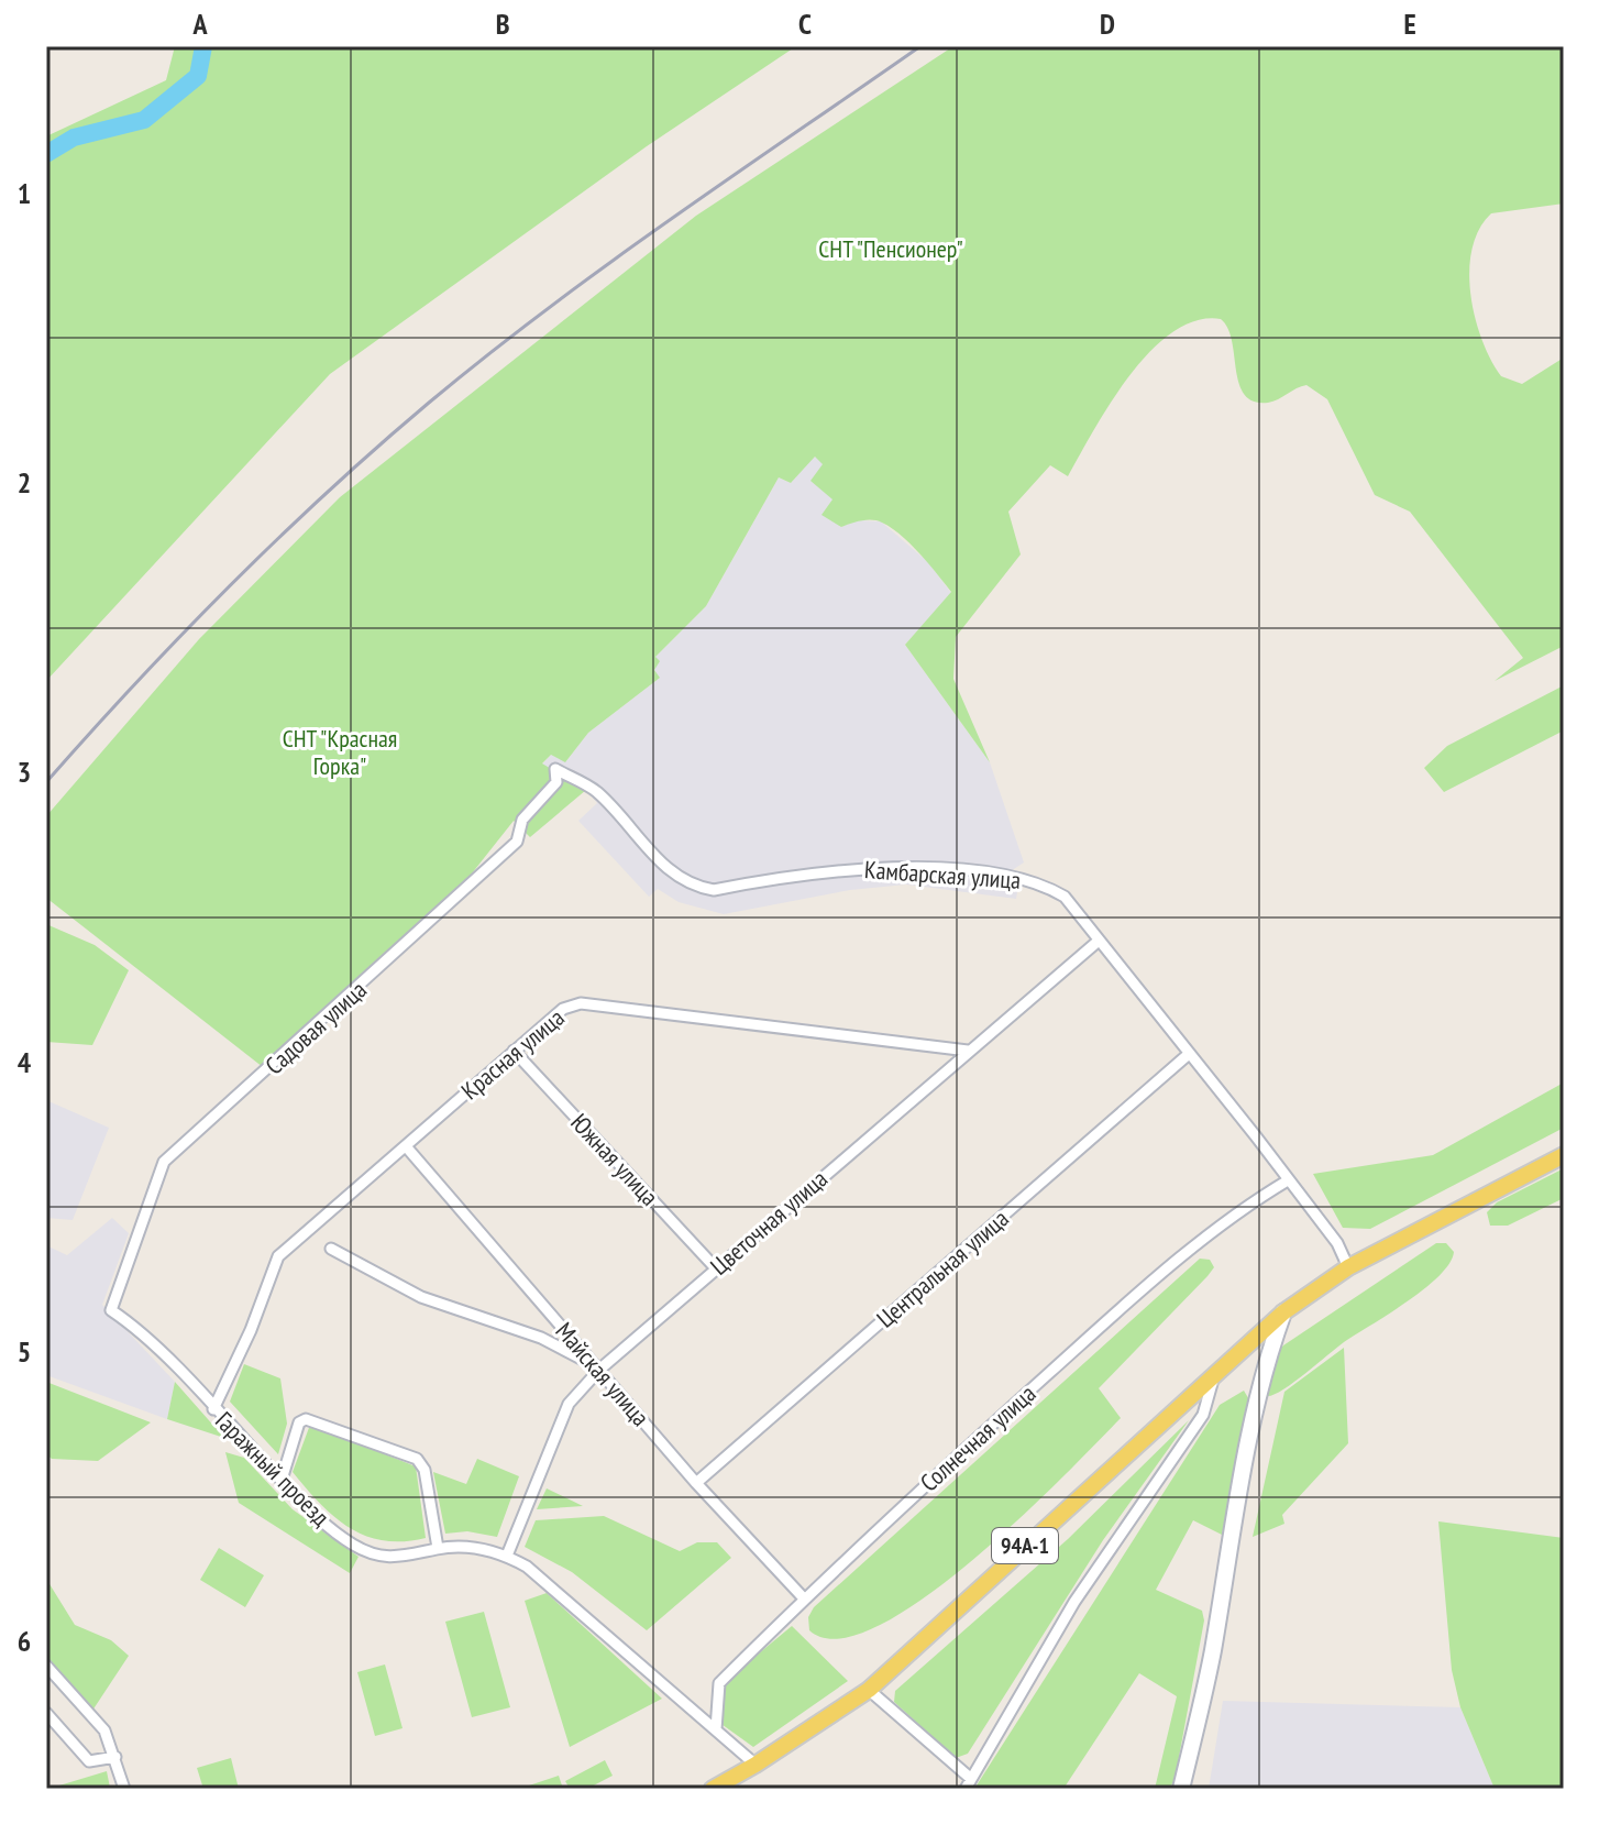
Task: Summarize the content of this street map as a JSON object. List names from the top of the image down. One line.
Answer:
{"streets":{"main road":["94А-1"],"street":["Камбарская улица","Садовая улица","Красная улица","Южная улица","Цветочная улица","Центральная улица","Майская улица","Солнечная улица","Гаражный проезд"]},"crossings":[["Камбарская улица","Садовая улица"],["Камбарская улица","Цветочная улица"],["Камбарская улица","Центральная улица"],["Камбарская улица","Солнечная улица"],["Садовая улица","Гаражный проезд"],["Красная улица","Южная улица"],["Красная улица","Цветочная улица"],["Красная улица","Майская улица"],["Красная улица","Гаражный проезд"],["Южная улица","Цветочная улица"],["Цветочная улица","Майская улица"],["Цветочная улица","Гаражный проезд"],["Центральная улица","Майская улица"],["Майская улица","Солнечная улица"],["Солнечная улица","Гаражный проезд"],["Гаражный проезд","94А-1"]],"parks":["СНТ \"Пенсионер\"","СНТ \"Красная Горка\""],"grid":{"columns":["A","B","C","D","E"],"rows":["1","2","3","4","5","6"]}}
